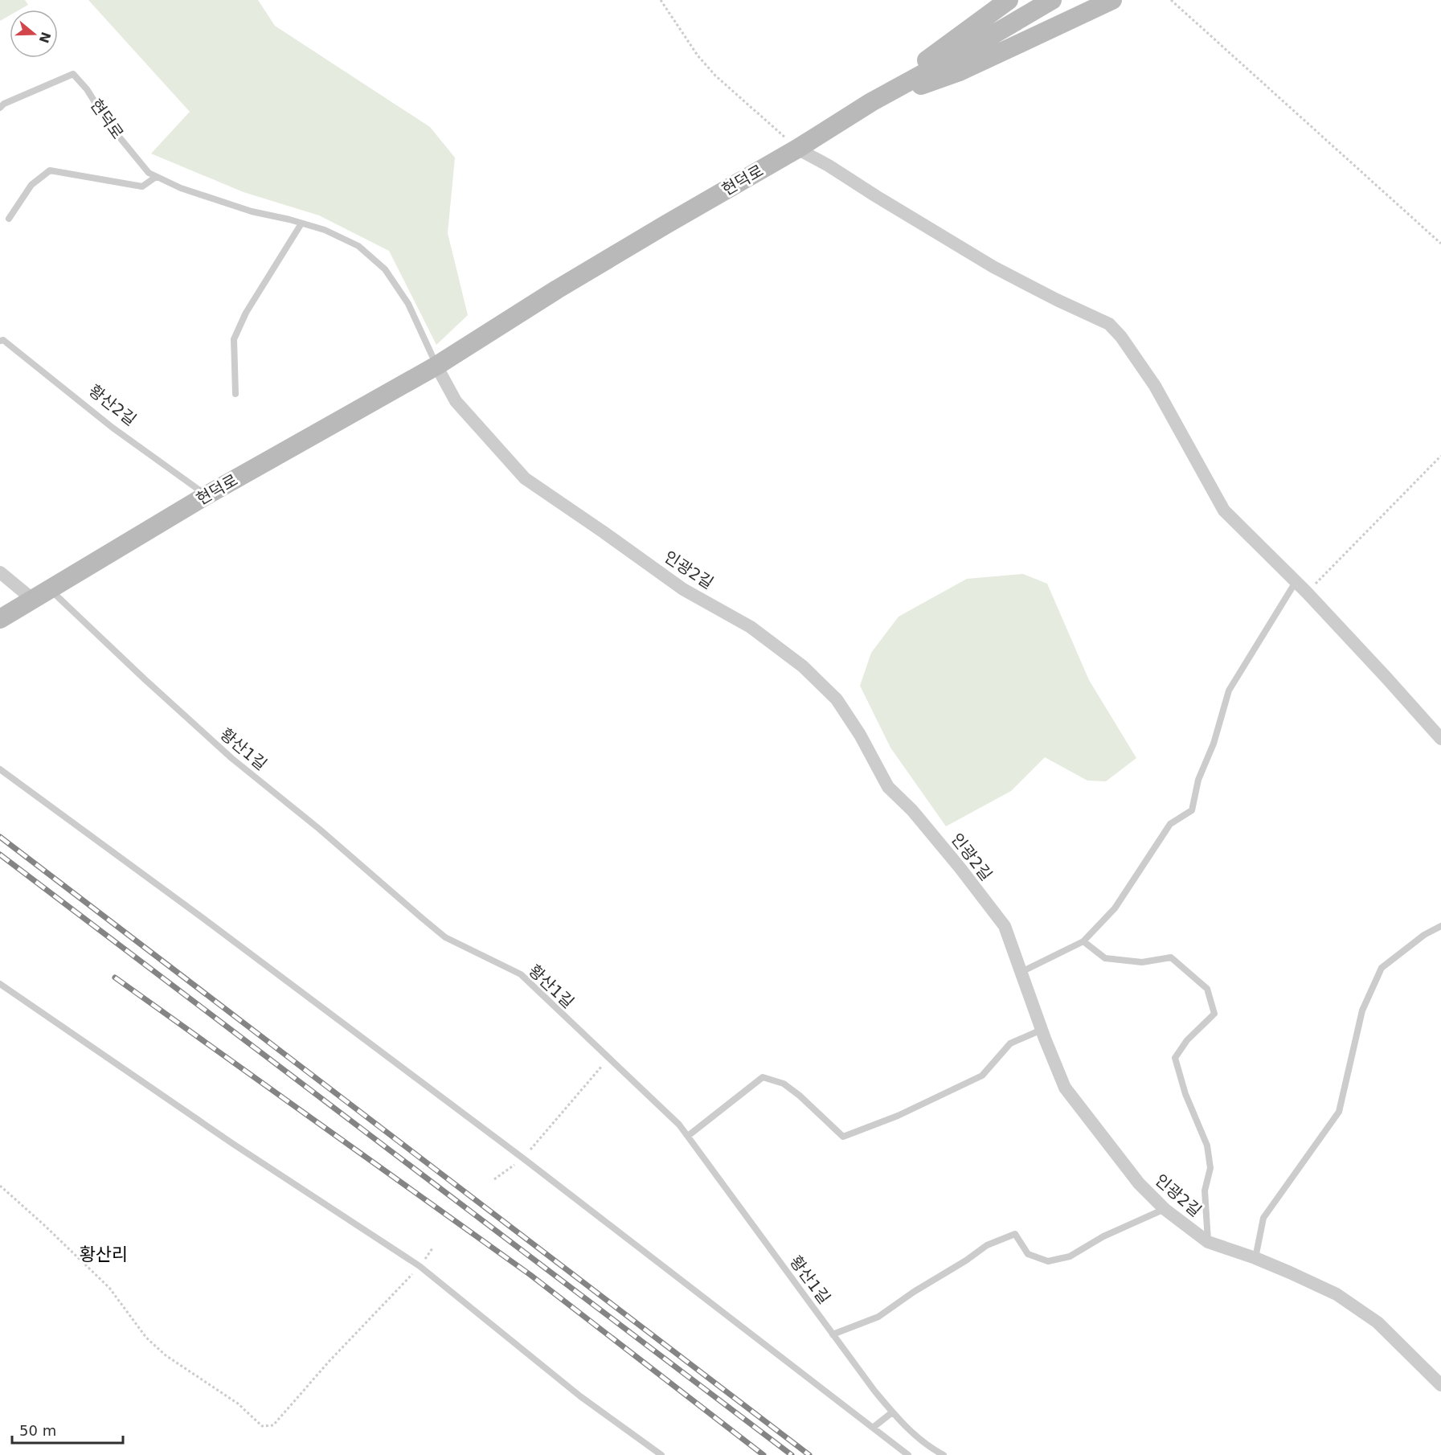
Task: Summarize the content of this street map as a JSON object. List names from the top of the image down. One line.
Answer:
{"streets":{"street":["현덕로","인광2길"],"lane":["황산2길","황산1길"]},"crossings":[["현덕로","황산2길"],["현덕로","인광2길"],["현덕로","황산1길"]],"districts":["황산리"],"scale_bar":"50 m","north":"right"}
